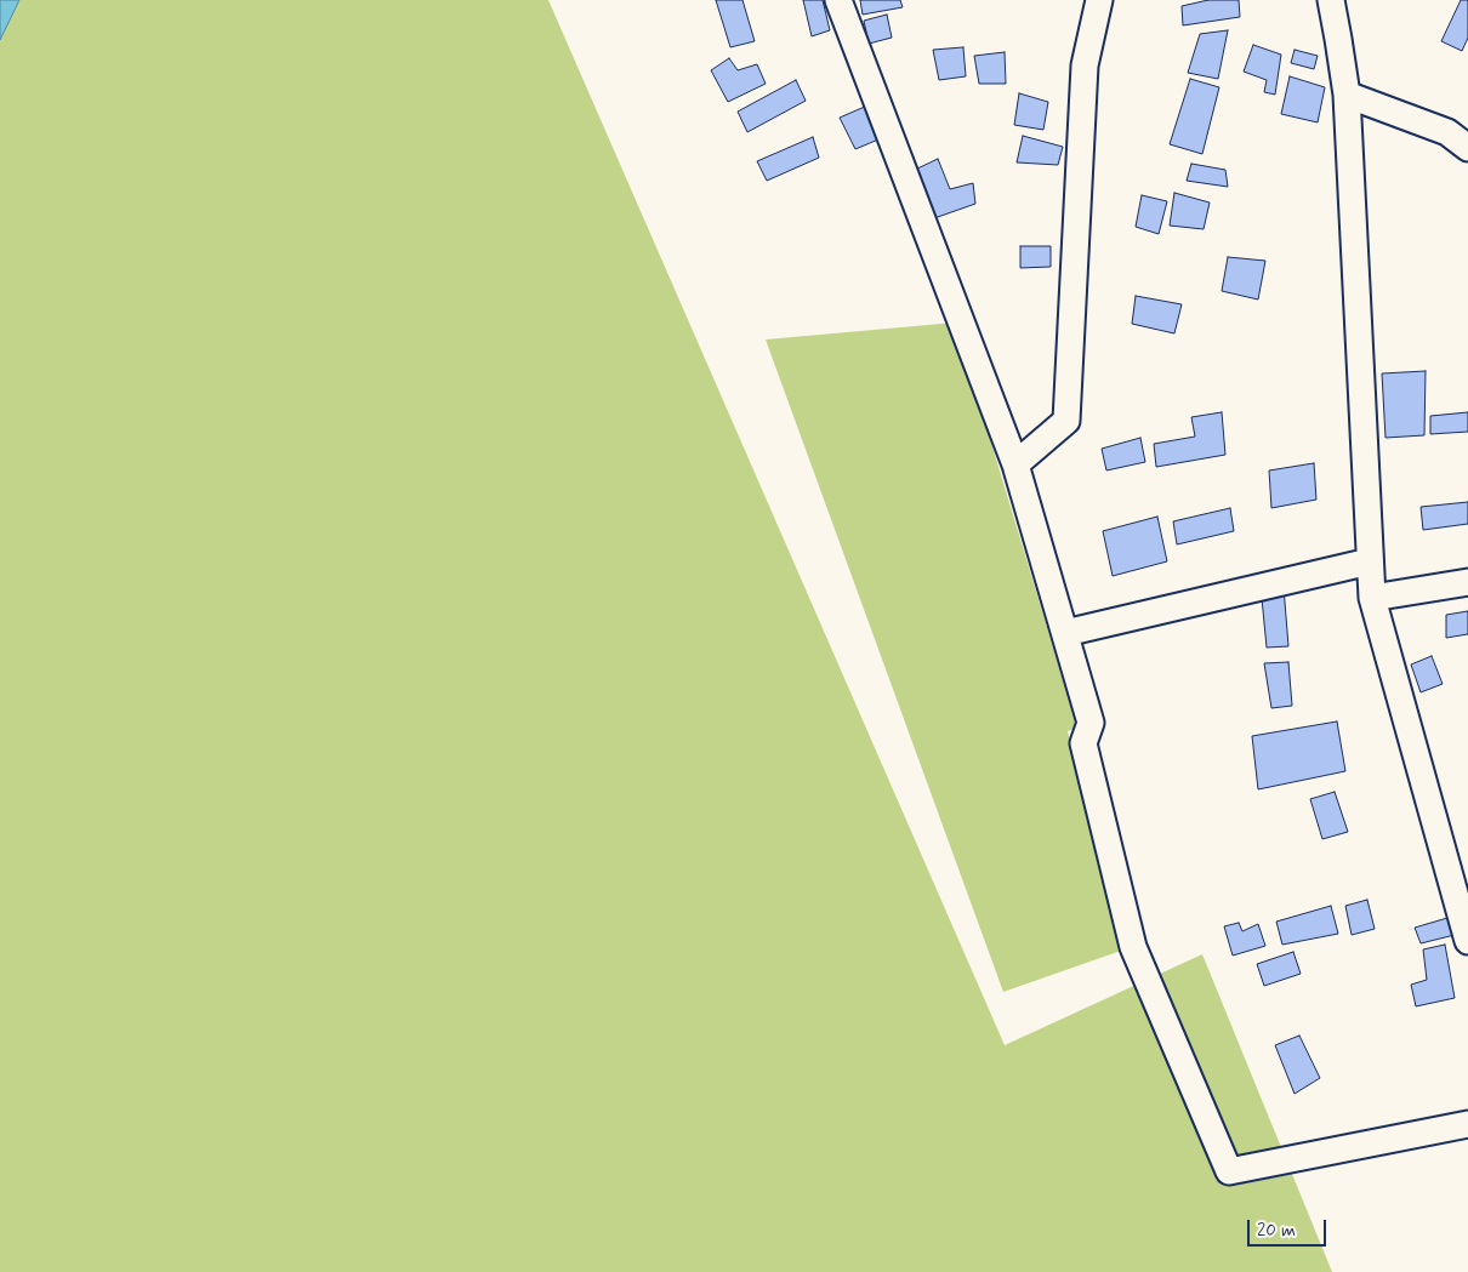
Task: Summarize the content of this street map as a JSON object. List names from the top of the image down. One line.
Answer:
{"scale_bar":"20 m"}
